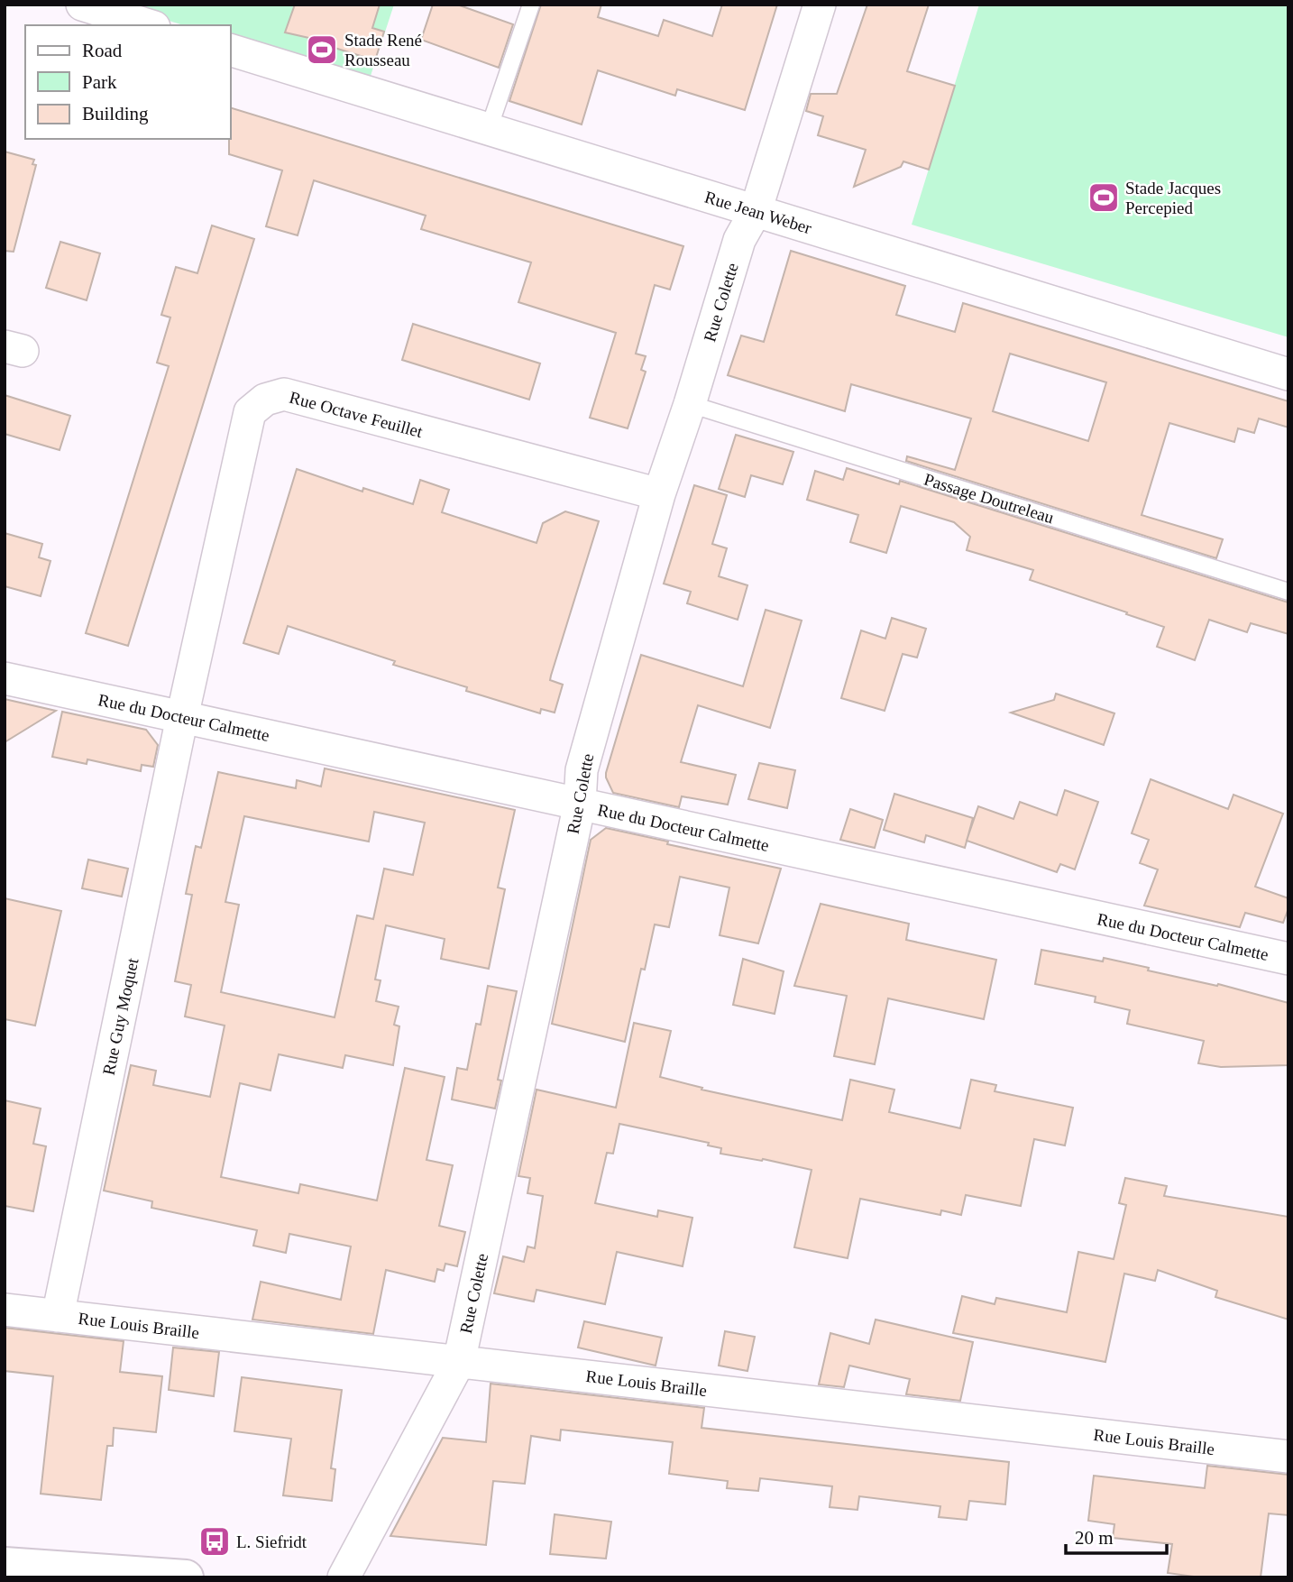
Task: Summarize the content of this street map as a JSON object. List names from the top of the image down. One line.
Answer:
{"streets":{"street":["Rue Jean Weber","Rue Colette","Rue Octave Feuillet","Rue du Docteur Calmette","Rue Guy Moquet","Rue Louis Braille"],"lane":["Passage Doutreleau"]},"crossings":[["Rue Jean Weber","Rue Colette"],["Rue Colette","Rue Octave Feuillet"],["Rue Colette","Passage Doutreleau"],["Rue Colette","Rue du Docteur Calmette"],["Rue Colette","Rue Louis Braille"],["Rue Octave Feuillet","Rue du Docteur Calmette"],["Rue Octave Feuillet","Rue Guy Moquet"],["Rue du Docteur Calmette","Rue Guy Moquet"],["Rue Guy Moquet","Rue Louis Braille"]],"places":{"sports":["Stade René Rousseau","Stade Jacques Percepied"],"bus stop":["L. Siefridt"]},"legend":["Road","Park","Building"],"scale_bar":"20 m"}
